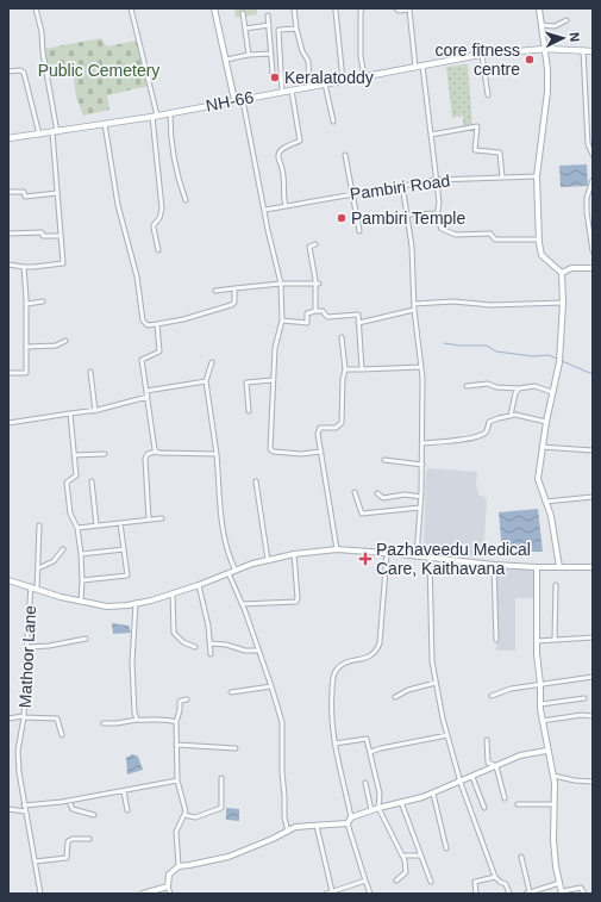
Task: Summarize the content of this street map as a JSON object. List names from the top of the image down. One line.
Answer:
{"streets":{"main road":["NH-66"],"street":["Pambiri Road","Mathoor Lane"]},"parks":["Public Cemetery"],"places":{"other":["core fitness centre","Keralatoddy","Pambiri Temple"],"health":["Pazhaveedu Medical Care, Kaithavana"]},"north":"right"}
